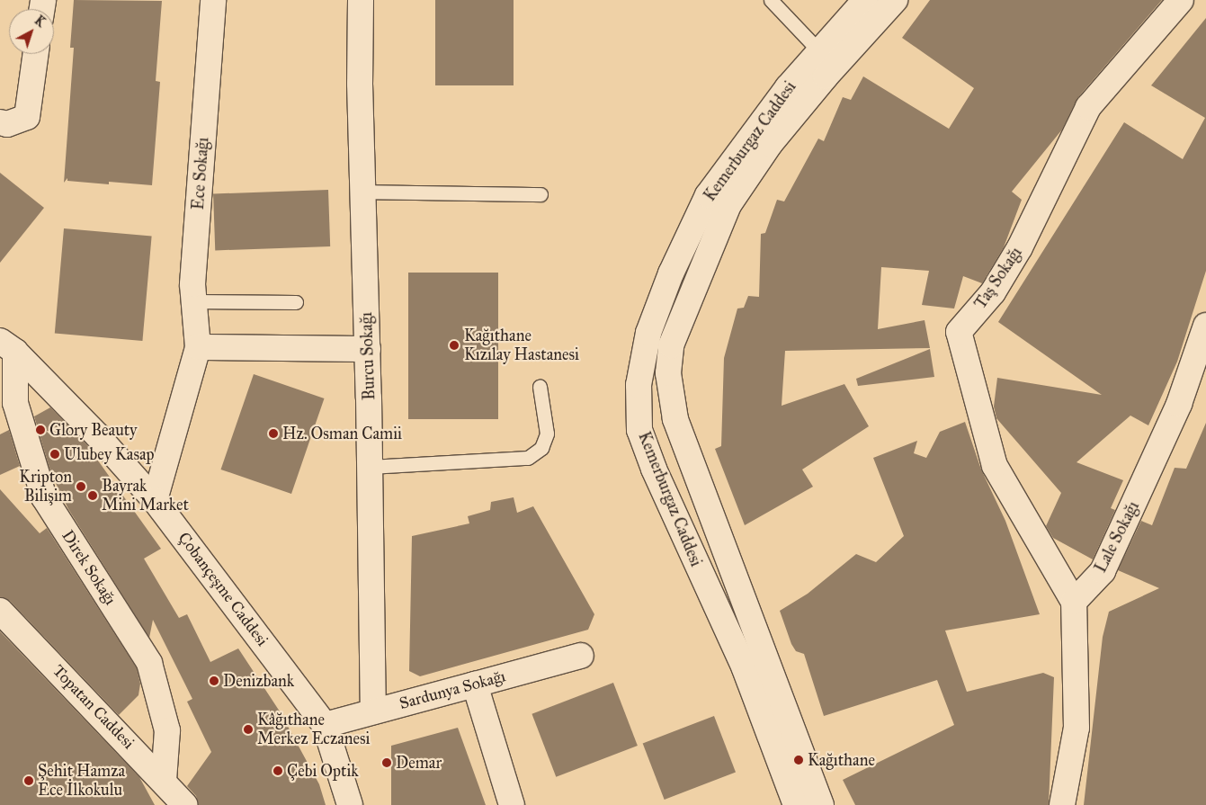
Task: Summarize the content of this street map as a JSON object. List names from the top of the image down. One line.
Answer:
{"streets":{"street":["Kemerburgaz Caddesi","Ece Sokağı","Taş Sokağı","Burcu Sokağı","Lale Sokağı","Direk Sokağı","Çobançeşme Caddesi","Sardunya Sokağı","Topatan Caddesi"]},"crossings":[["Ece Sokağı","Çobançeşme Caddesi"],["Taş Sokağı","Lale Sokağı"],["Burcu Sokağı","Sardunya Sokağı"],["Direk Sokağı","Çobançeşme Caddesi"],["Direk Sokağı","Topatan Caddesi"],["Çobançeşme Caddesi","Sardunya Sokağı"]],"places":["Kağıthane Kızılay Hastanesi","Glory Beauty","Hz. Osman Camii","Ulubey Kasap","Kripton Bilişim","Bayrak Mini Market","Denizbank","Kâğıthane Merkez Eczanesi","Kağıthane","Demar","Çebi Optik","Şehit Hamza Ece İlkokulu"],"north":"top right"}
